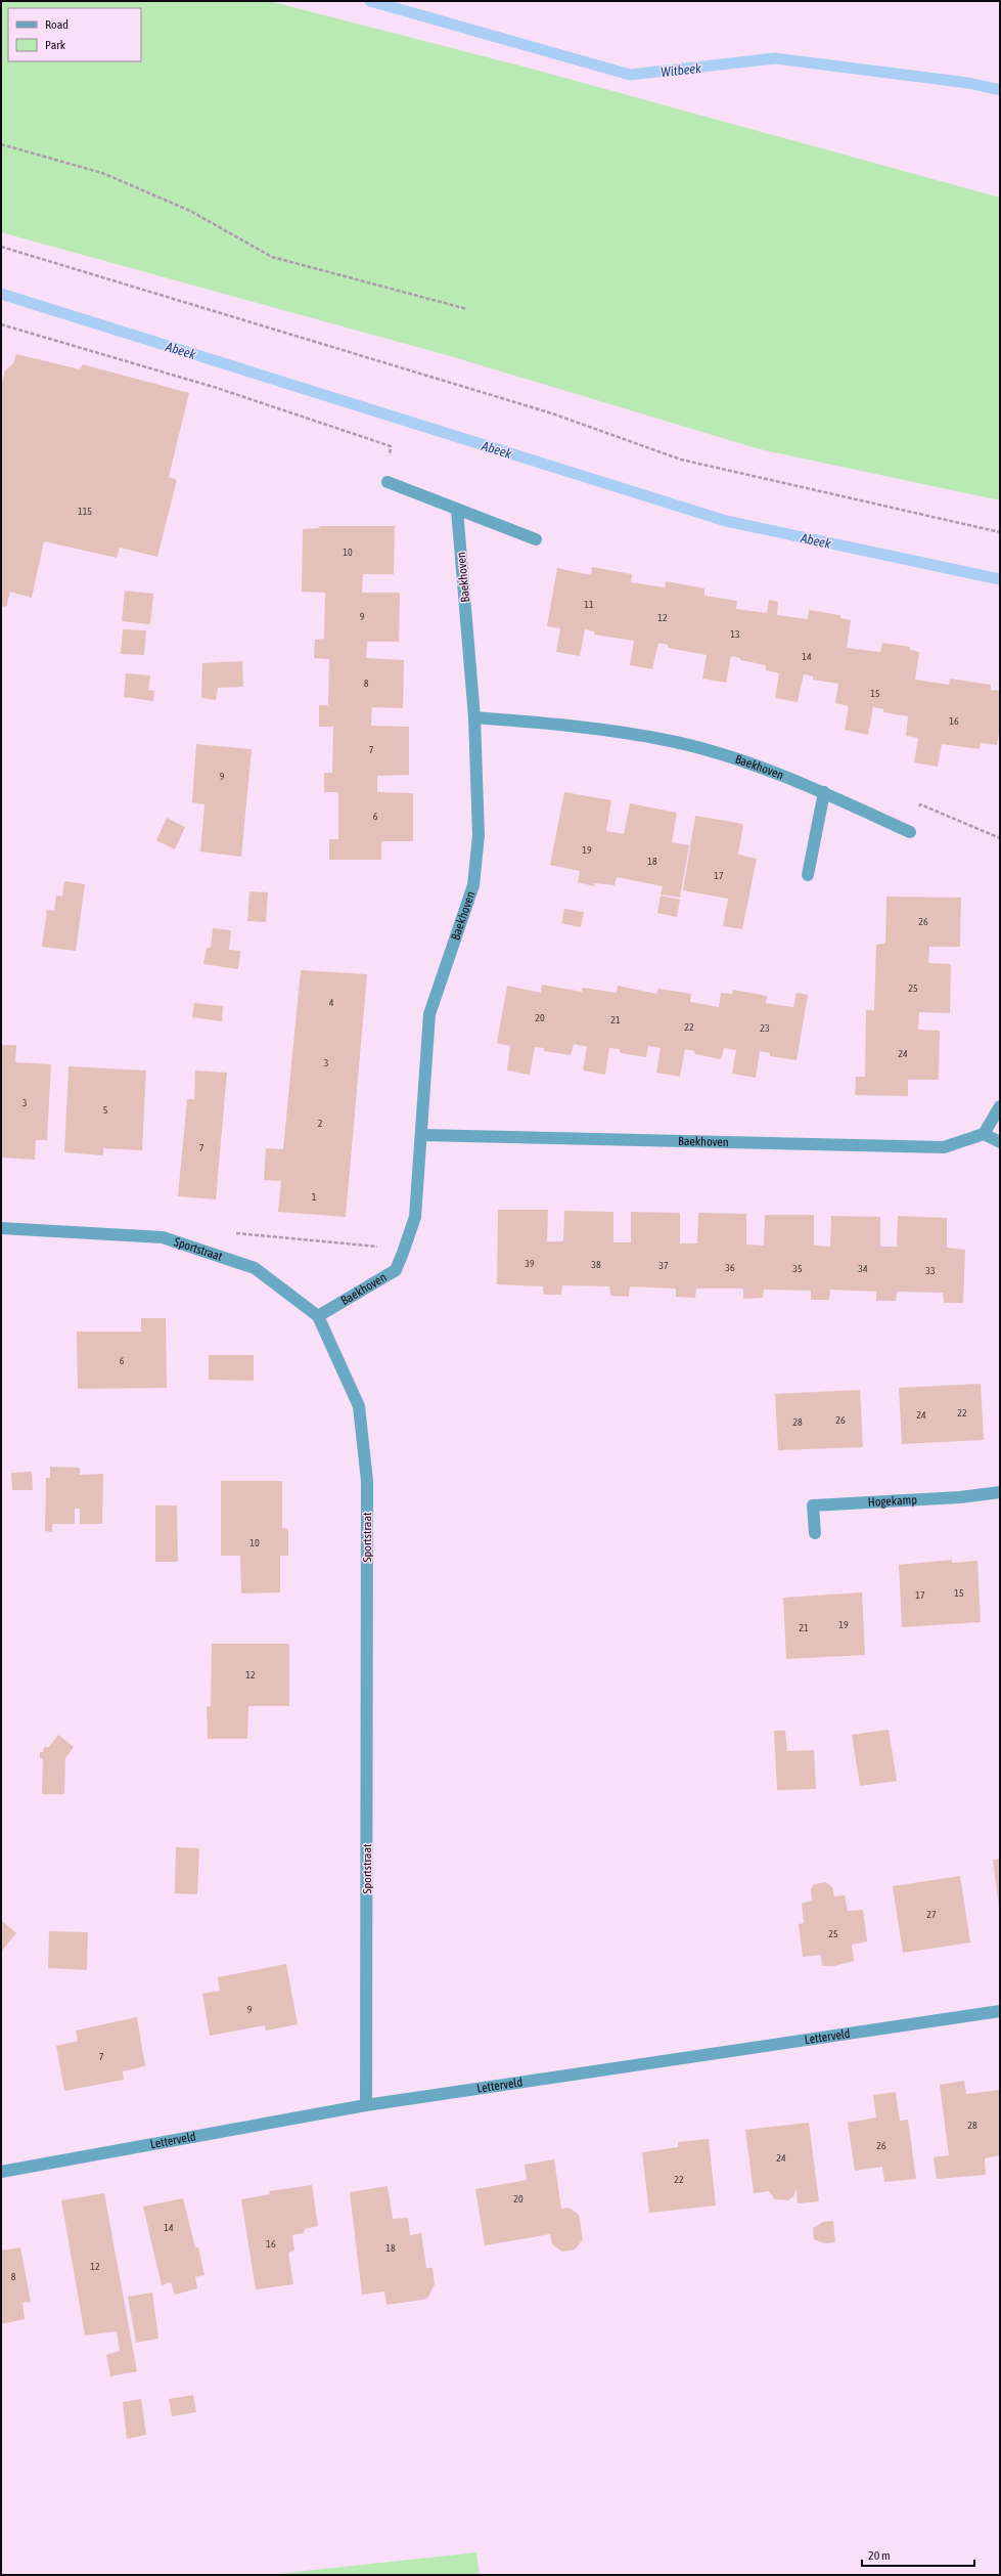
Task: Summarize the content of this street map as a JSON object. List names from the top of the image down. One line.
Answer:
{"streets":{"street":["Baekhoven","Sportstraat","Hogekamp","Letterveld"]},"crossings":[["Baekhoven","Sportstraat"],["Sportstraat","Letterveld"]],"water":["Witbeek","Abeek"],"house_numbers":["115","10","11","9","12","13","14","8","15","16","7","9","6","19","18","17","26","25","4","20","21","22","23","24","3","3","5","2","7","1","39","38","37","36","35","34","33","6","22","24","26","28","10","15","17","19","21","12","27","25","9","7","28","26","24","22","20","14","16","18","12","8"],"legend":["Road","Park"],"scale_bar":"20 m"}
